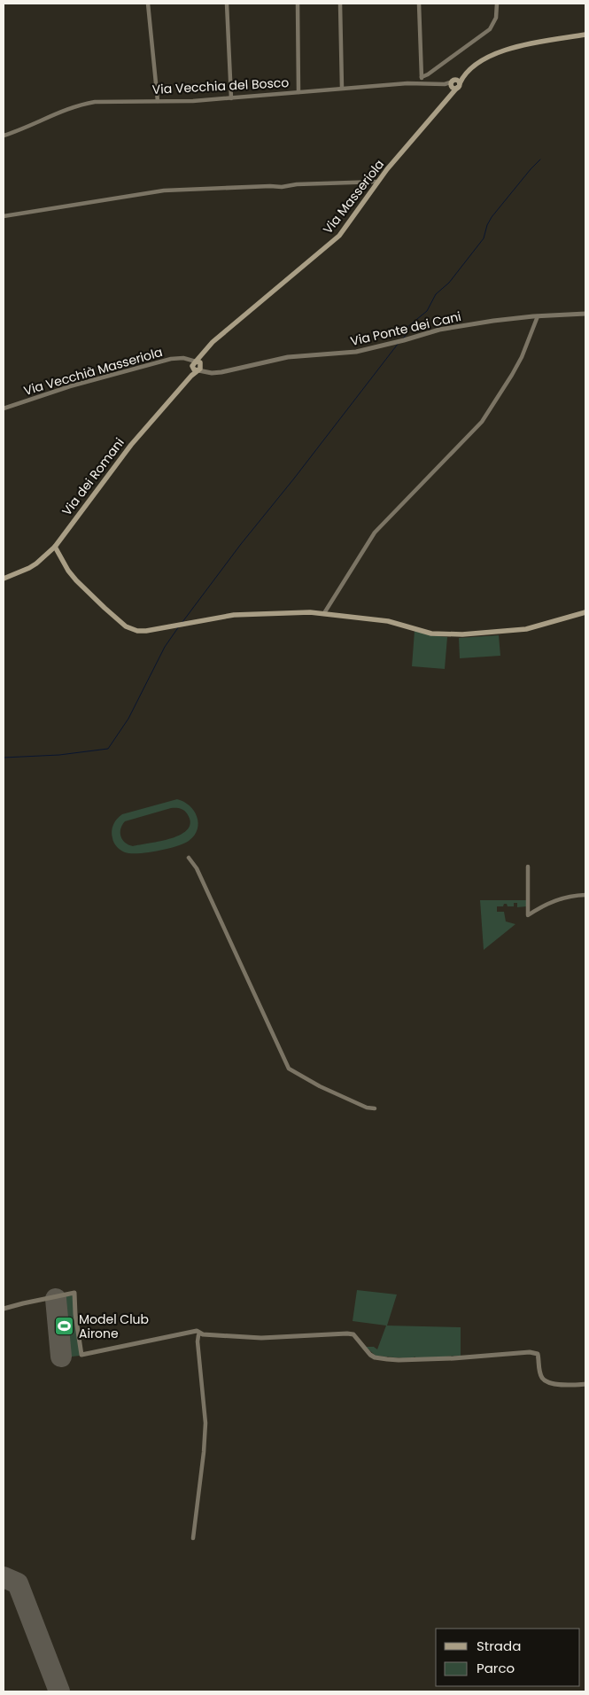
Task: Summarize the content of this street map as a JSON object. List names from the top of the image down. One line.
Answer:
{"streets":{"main road":["Via Masseriola","Via dei Romani"],"street":["Via Vecchia del Bosco","Via Ponte dei Cani","Via Vecchià Masseriola"]},"crossings":[["Via Vecchia del Bosco","Via Masseriola"],["Via Masseriola","Via Ponte dei Cani"],["Via Masseriola","Via Vecchià Masseriola"],["Via Masseriola","Via dei Romani"],["Via Ponte dei Cani","Via Vecchià Masseriola"],["Via Ponte dei Cani","Via dei Romani"],["Via Vecchià Masseriola","Via dei Romani"]],"places":{"sports":["Model Club Airone"]},"legend":["Strada","Parco"]}
